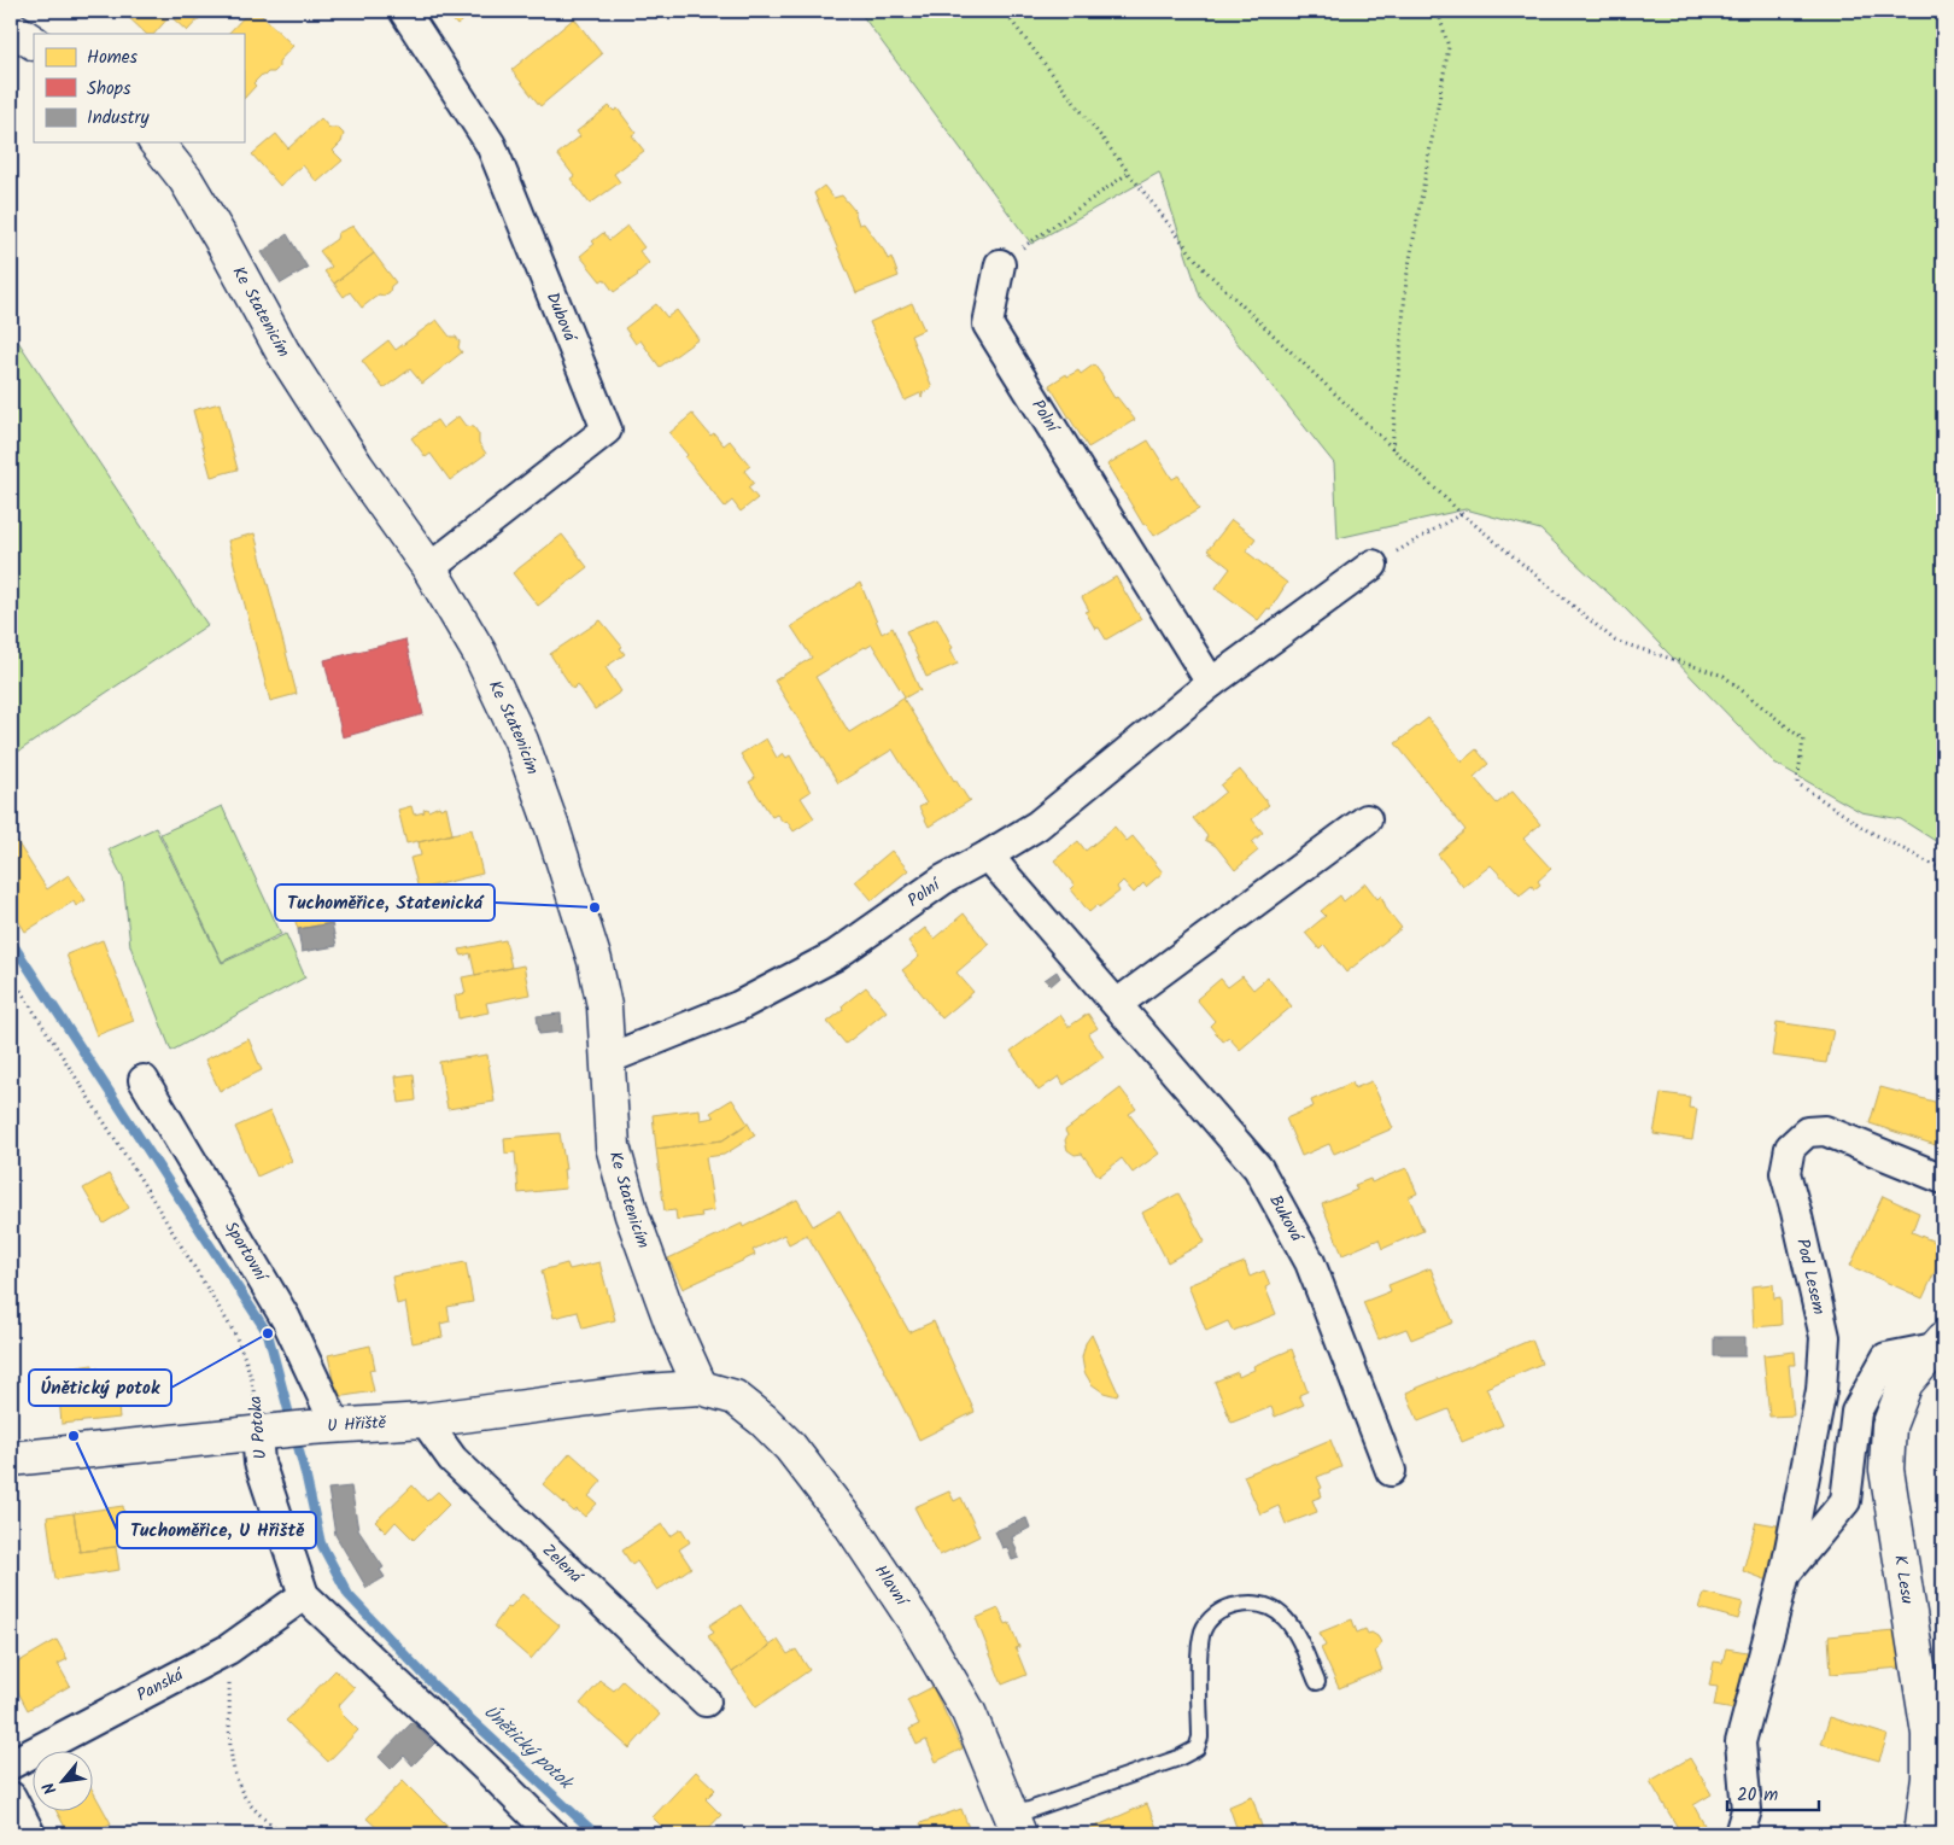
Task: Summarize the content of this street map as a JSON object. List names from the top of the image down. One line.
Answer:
{"streets":{"street":["Ke Statenicím","Dubová","Polní","Buková","Sportovní","Pod Lesem","U Hřiště","U Potoka","Zelená","K Lesu","Hlavní","Panská"]},"crossings":[["Ke Statenicím","Dubová"],["Ke Statenicím","Polní"],["Ke Statenicím","U Hřiště"],["Ke Statenicím","Hlavní"],["Polní","Buková"],["Sportovní","U Hřiště"],["Pod Lesem","K Lesu"],["U Hřiště","U Potoka"],["U Hřiště","Zelená"],["U Hřiště","Hlavní"],["U Potoka","Panská"]],"water":["Únětický potok"],"places":["Tuchoměřice, Statenická","Únětický potok","Tuchoměřice, U Hřiště"],"legend":["Homes","Shops","Industry"],"scale_bar":"20 m","north":"bottom left"}
